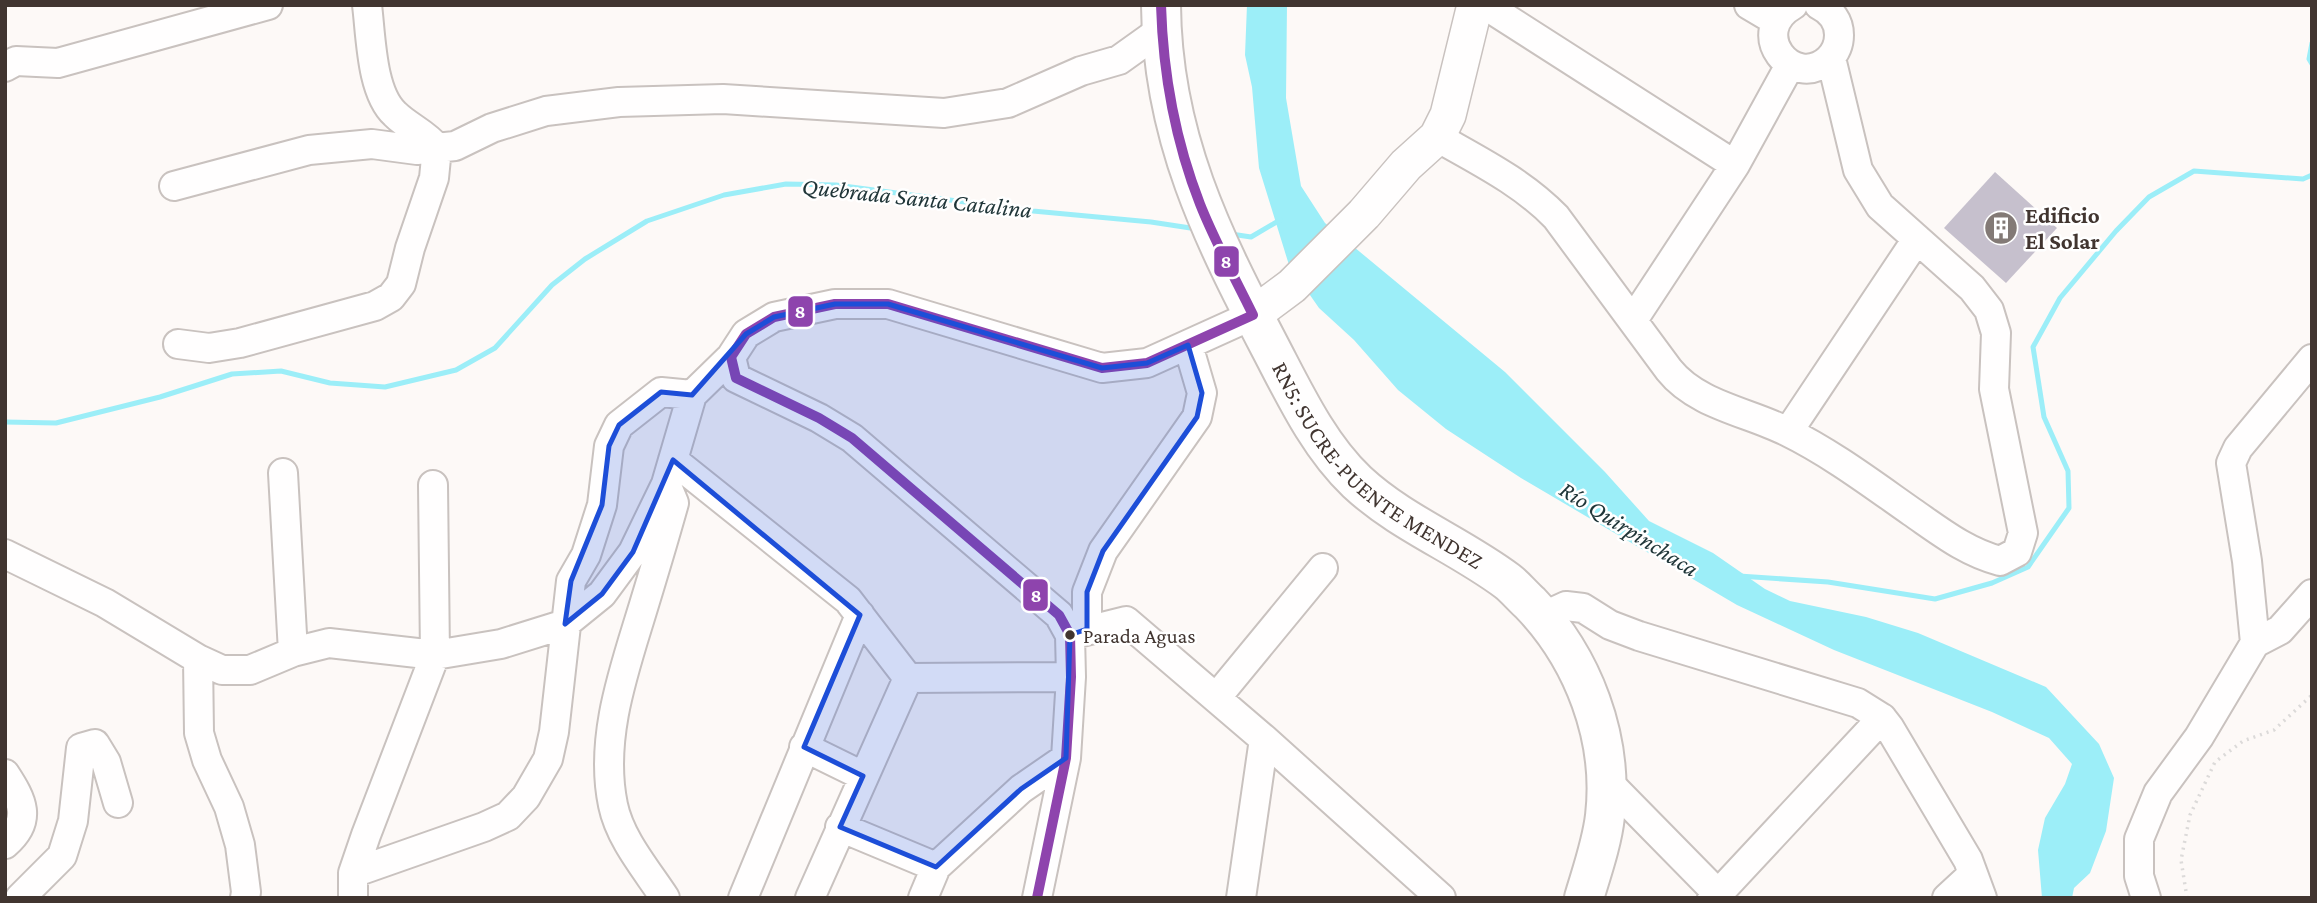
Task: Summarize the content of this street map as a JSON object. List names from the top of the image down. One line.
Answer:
{"streets":{"highway":["RN5: SUCRE-PUENTE MENDEZ"]},"water":["Quebrada Santa Catalina","Río Quirpinchaca"],"places":{"building":["Edificio El Solar"],"other":["Parada Aguas"]},"lines":["transit line 8"]}
